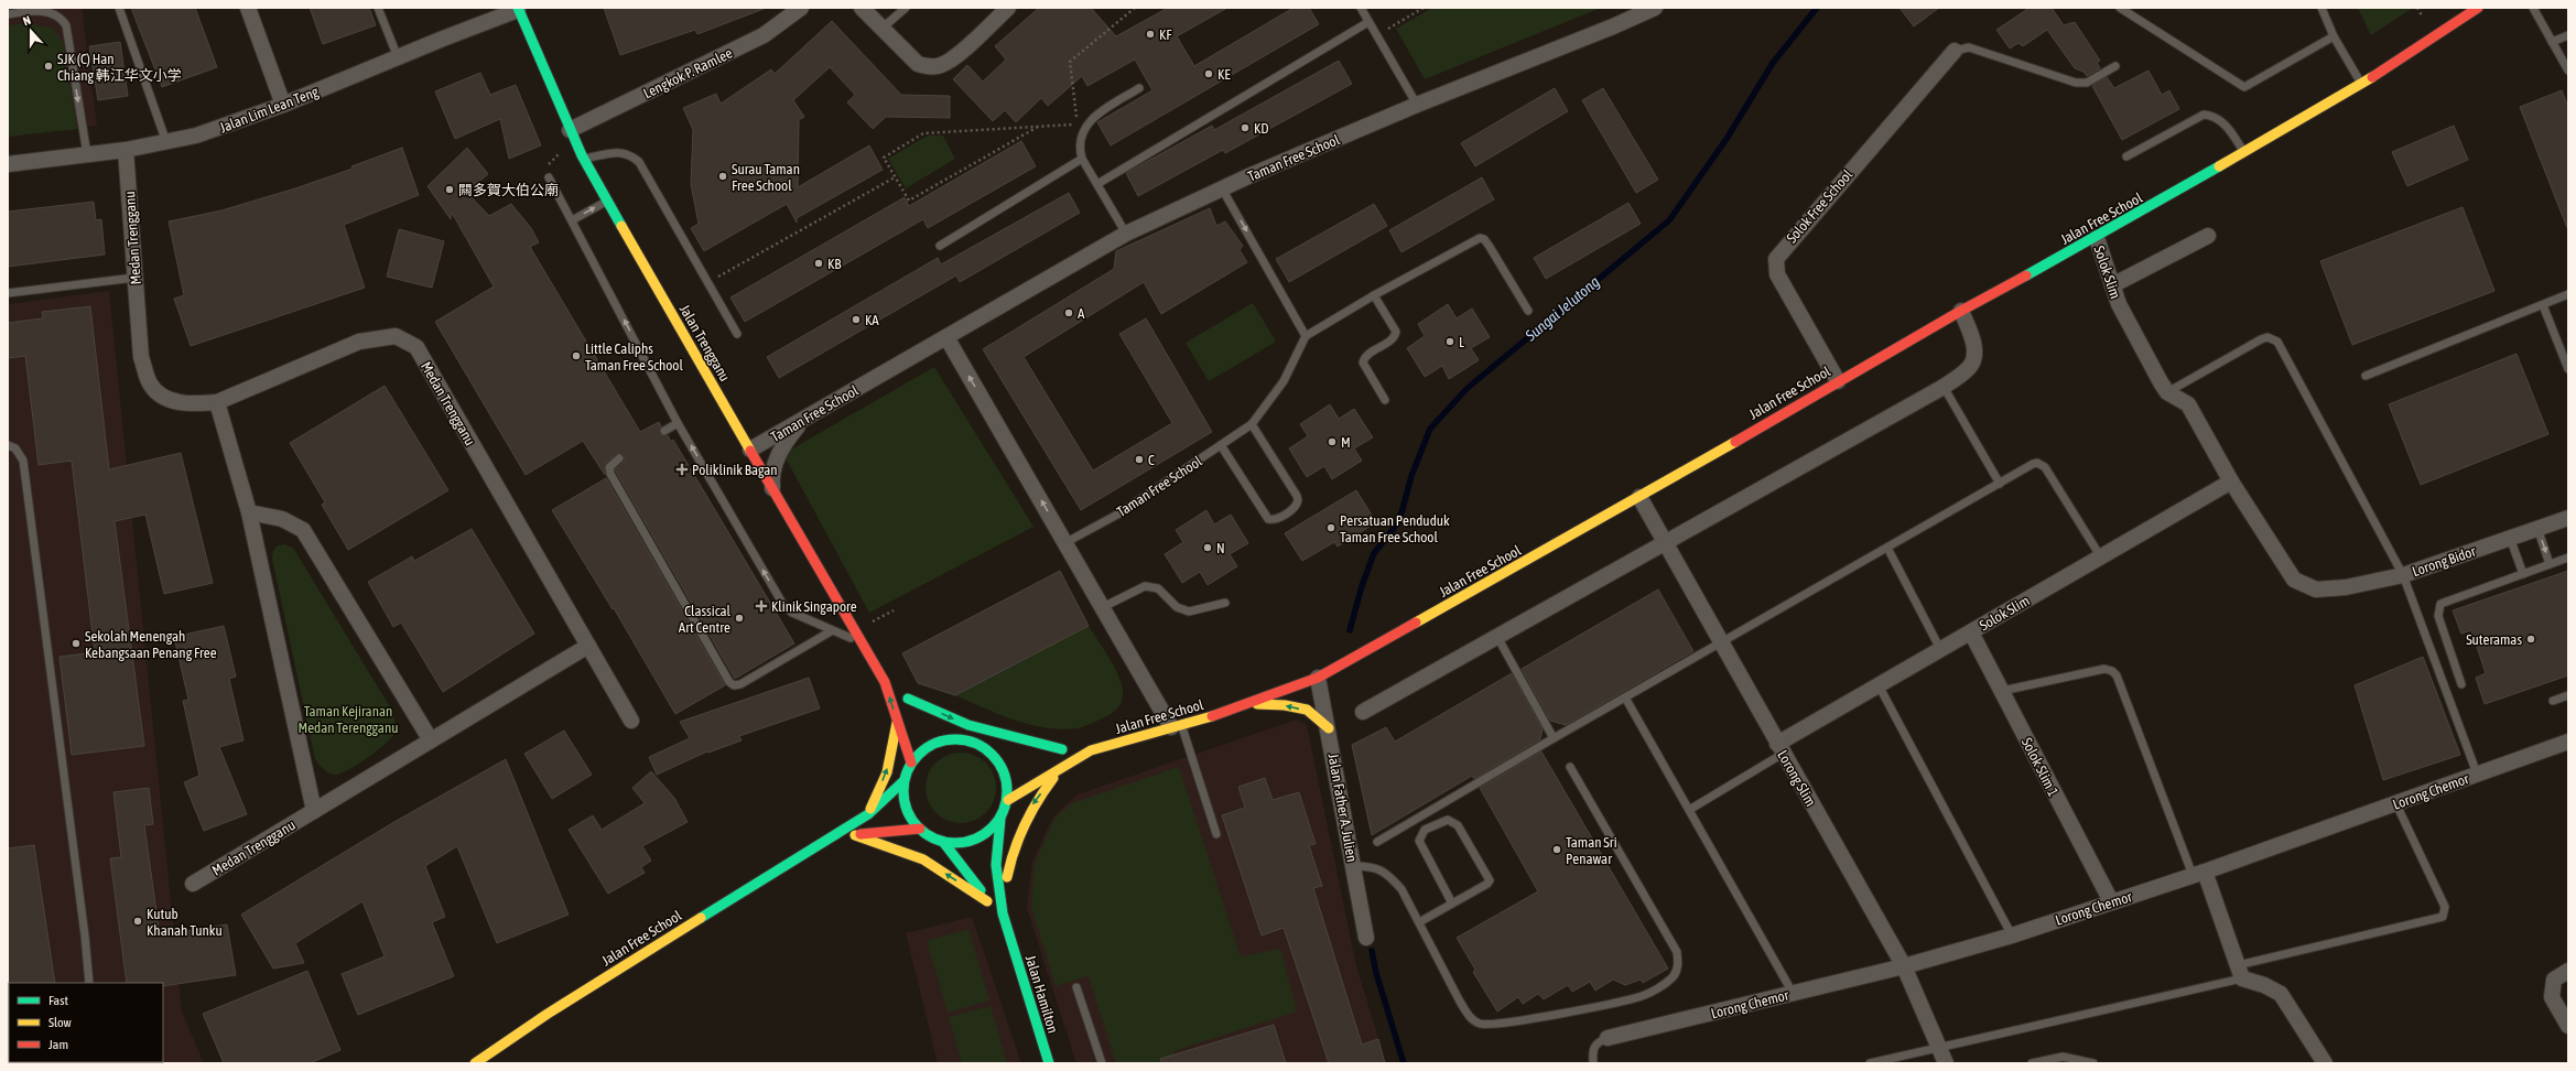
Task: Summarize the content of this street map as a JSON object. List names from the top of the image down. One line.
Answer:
{"streets":{"street":["Lengkok P. Ramlee","Jalan Lim Lean Teng","Taman Free School","Solok Free School","Jalan Free School","Medan Trengganu","Solok Slim","Jalan Trengganu","Lorong Bidor","Solok Slim 1","Lorong Slim","Lorong Chemor","Jalan Father A. Julien","Jalan Hamilton"]},"crossings":[["Lengkok P. Ramlee","Jalan Trengganu"],["Jalan Lim Lean Teng","Medan Trengganu"],["Jalan Lim Lean Teng","Jalan Trengganu"],["Taman Free School","Jalan Trengganu"],["Solok Free School","Jalan Free School"],["Jalan Free School","Solok Slim"],["Jalan Free School","Jalan Trengganu"],["Jalan Free School","Lorong Slim"],["Jalan Free School","Jalan Father A. Julien"],["Jalan Free School","Jalan Hamilton"],["Solok Slim","Lorong Bidor"],["Solok Slim","Solok Slim 1"],["Solok Slim","Lorong Slim"],["Jalan Trengganu","Jalan Hamilton"],["Solok Slim 1","Lorong Chemor"],["Lorong Slim","Lorong Chemor"]],"water":["Sungai Jelutong"],"parks":["Taman Kejiranan Medan Terengganu"],"places":{"other":["KF","SJK (C) Han Chiang 韩江华文小学","KE","KD","Surau Taman Free School","闗多賀大伯公廟","KB","A","KA","L","Little Caliphs Taman Free School","M","C","Persatuan Penduduk Taman Free School","N","Classical Art Centre","Suteramas","Sekolah Menengah Kebangsaan Penang Free","Taman Sri Penawar","Kutub Khanah Tunku"],"health":["Poliklinik Bagan","Klinik Singapore"]},"legend":["Fast","Slow","Jam"],"north":"top"}
